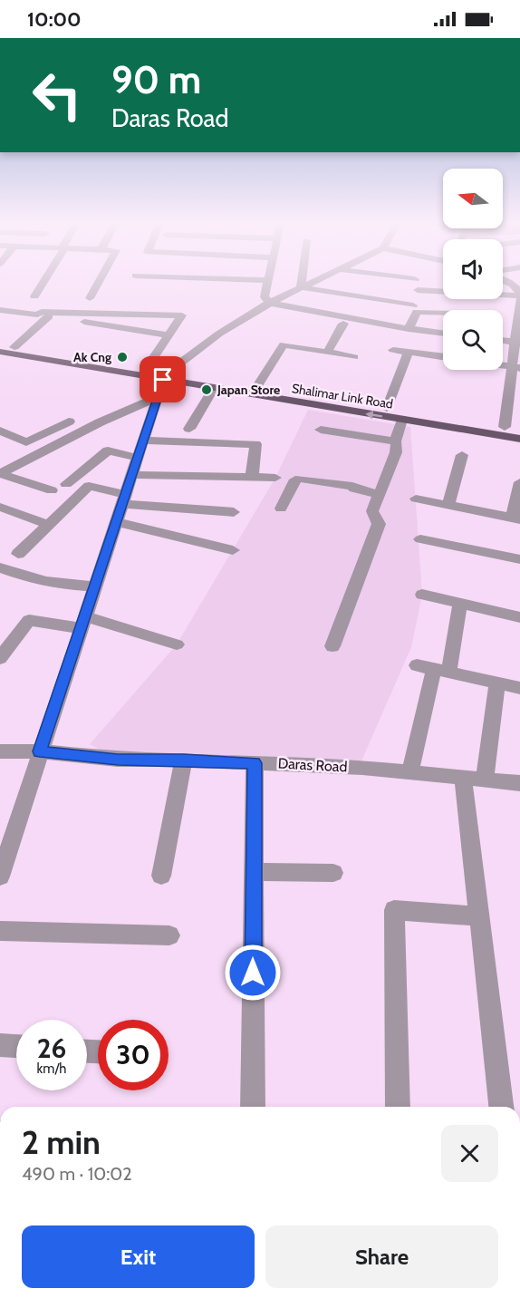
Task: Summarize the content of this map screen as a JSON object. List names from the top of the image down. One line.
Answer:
{"streets":{"main road":["Shalimar Link Road"],"street":["Daras Road"]},"places":["Ak Cng","Japan Store"],"north":"left","page":{"status":"10:00","turn":["90 m","Daras Road"],"speed":"26 km/h","limit":"30","heading":["2 min","490 m · 10:02"],"buttons":["Exit","Share"]}}
